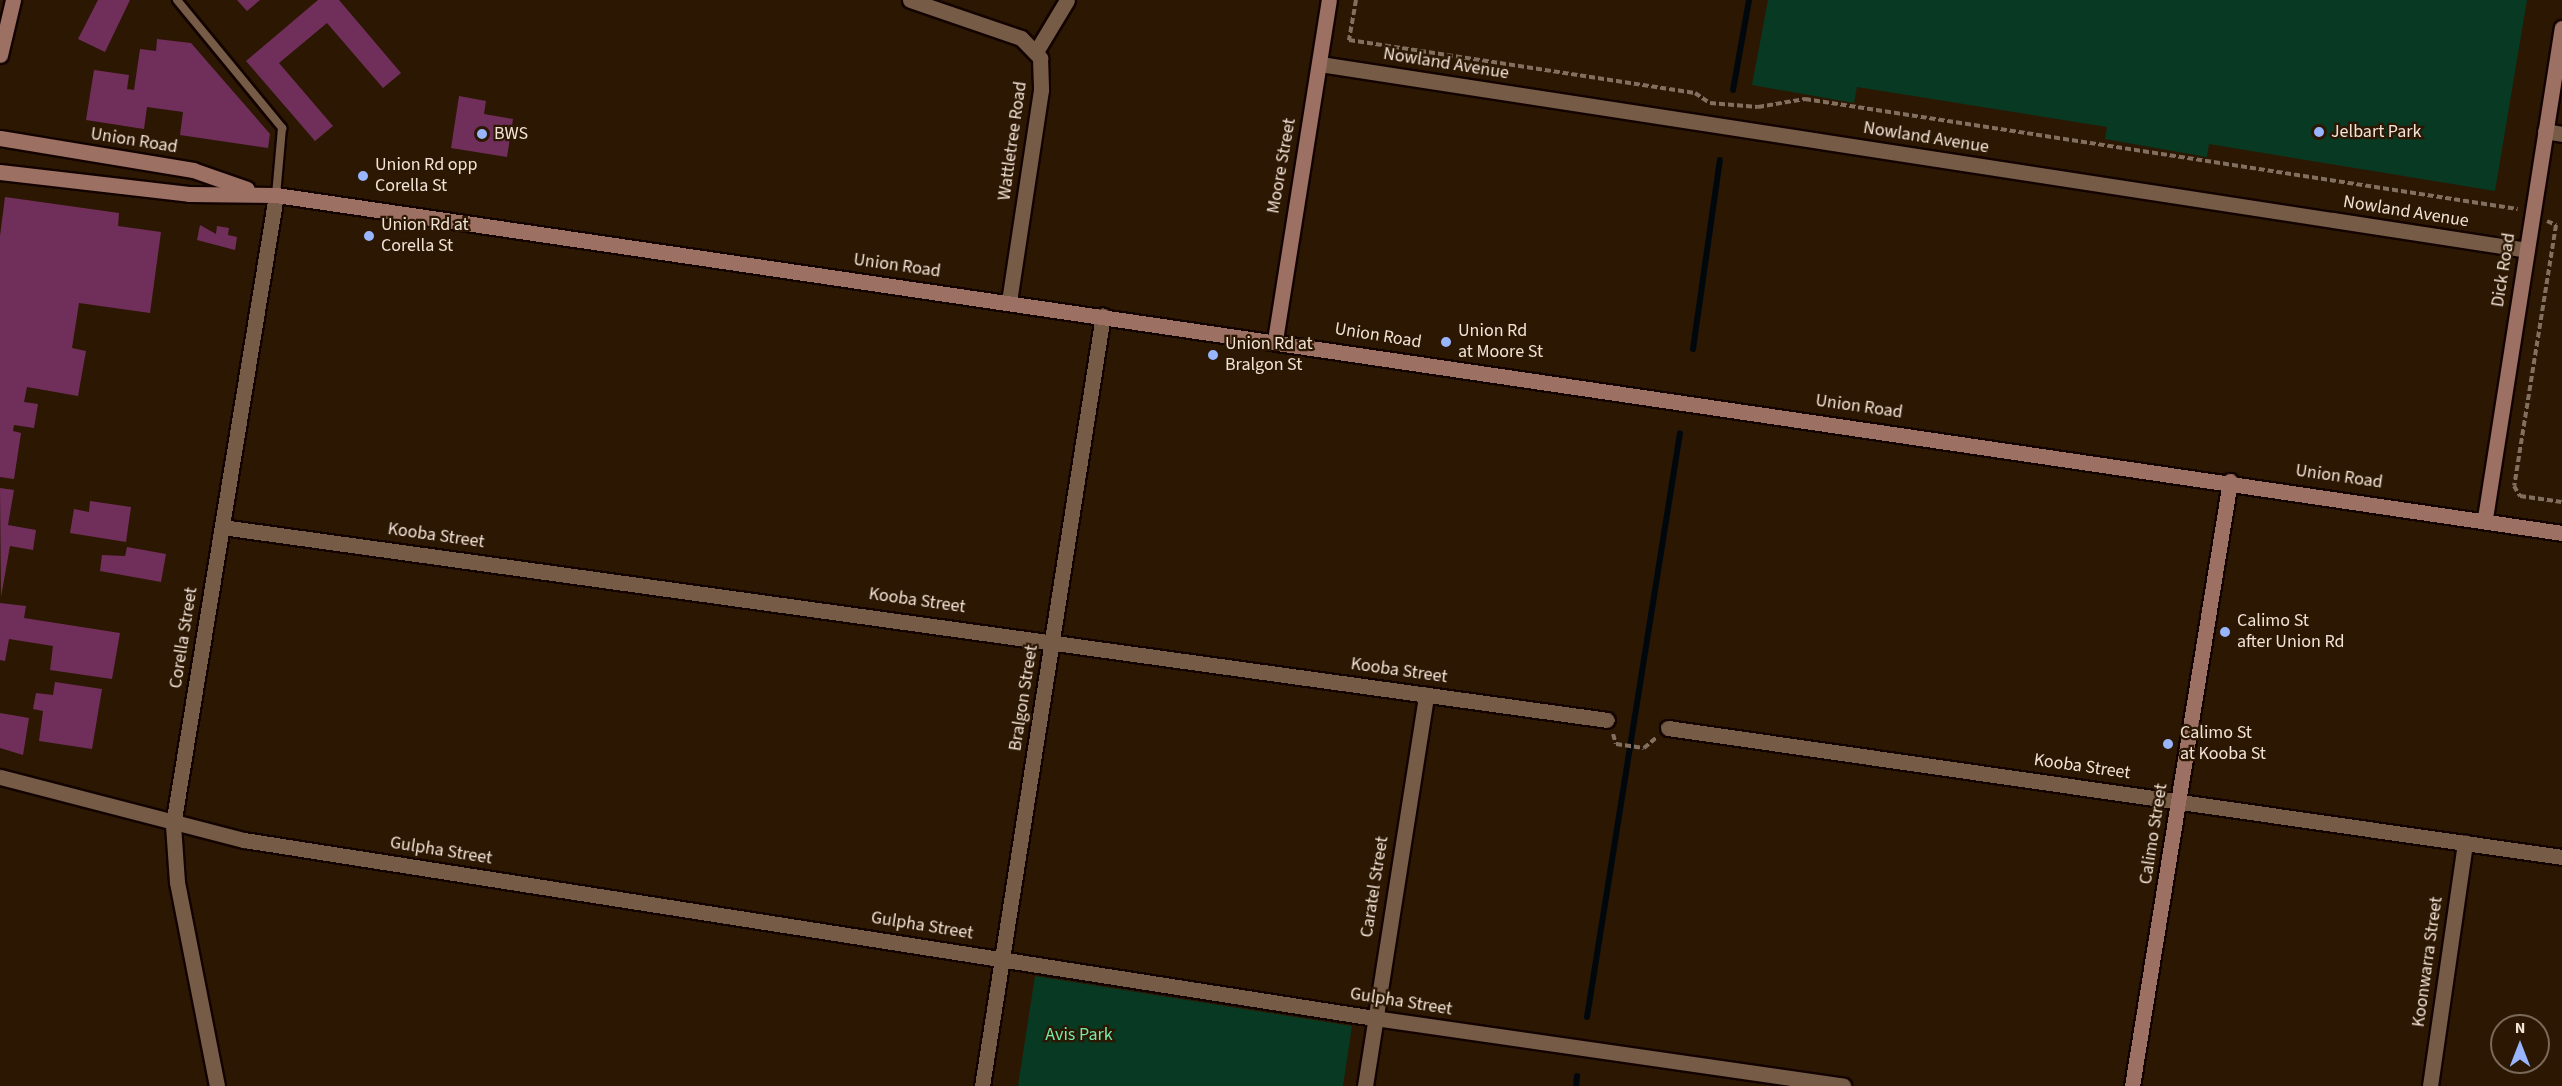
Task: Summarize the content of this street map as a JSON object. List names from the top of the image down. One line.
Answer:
{"streets":{"main road":["Union Road","Moore Street","Dick Road","Calimo Street"],"street":["Nowland Avenue","Wattletree Road","Kooba Street","Corella Street","Bralgon Street","Gulpha Street","Caratel Street","Koonwarra Street"]},"crossings":[["Nowland Avenue","Moore Street"],["Nowland Avenue","Dick Road"],["Union Road","Wattletree Road"],["Union Road","Moore Street"],["Union Road","Dick Road"],["Union Road","Corella Street"],["Union Road","Bralgon Street"],["Union Road","Calimo Street"],["Kooba Street","Corella Street"],["Kooba Street","Bralgon Street"],["Kooba Street","Calimo Street"],["Kooba Street","Caratel Street"],["Kooba Street","Koonwarra Street"],["Corella Street","Gulpha Street"],["Bralgon Street","Gulpha Street"],["Gulpha Street","Caratel Street"]],"parks":["Avis Park"],"places":["Jelbart Park","BWS","Union Rd opp Corella St","Union Rd at Corella St","Union Rd at Moore St","Union Rd at Bralgon St","Calimo St after Union Rd","Calimo St at Kooba St"],"north":"top"}
